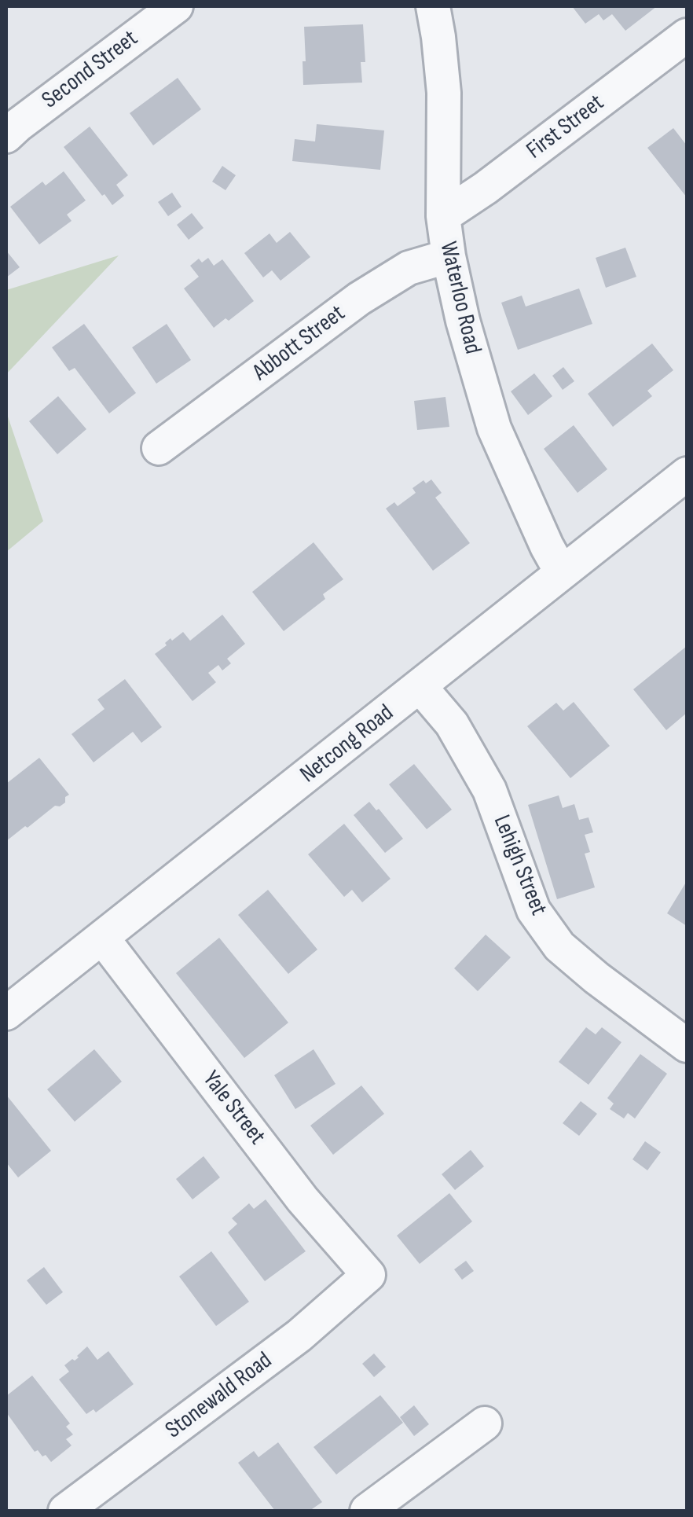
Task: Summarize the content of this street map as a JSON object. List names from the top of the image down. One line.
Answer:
{"streets":{"street":["Second Street","First Street","Waterloo Road","Abbott Street","Netcong Road","Lehigh Street","Yale Street","Stonewald Road"]},"crossings":[["First Street","Waterloo Road"],["Waterloo Road","Abbott Street"],["Waterloo Road","Netcong Road"],["Netcong Road","Lehigh Street"],["Netcong Road","Yale Street"],["Yale Street","Stonewald Road"]]}
